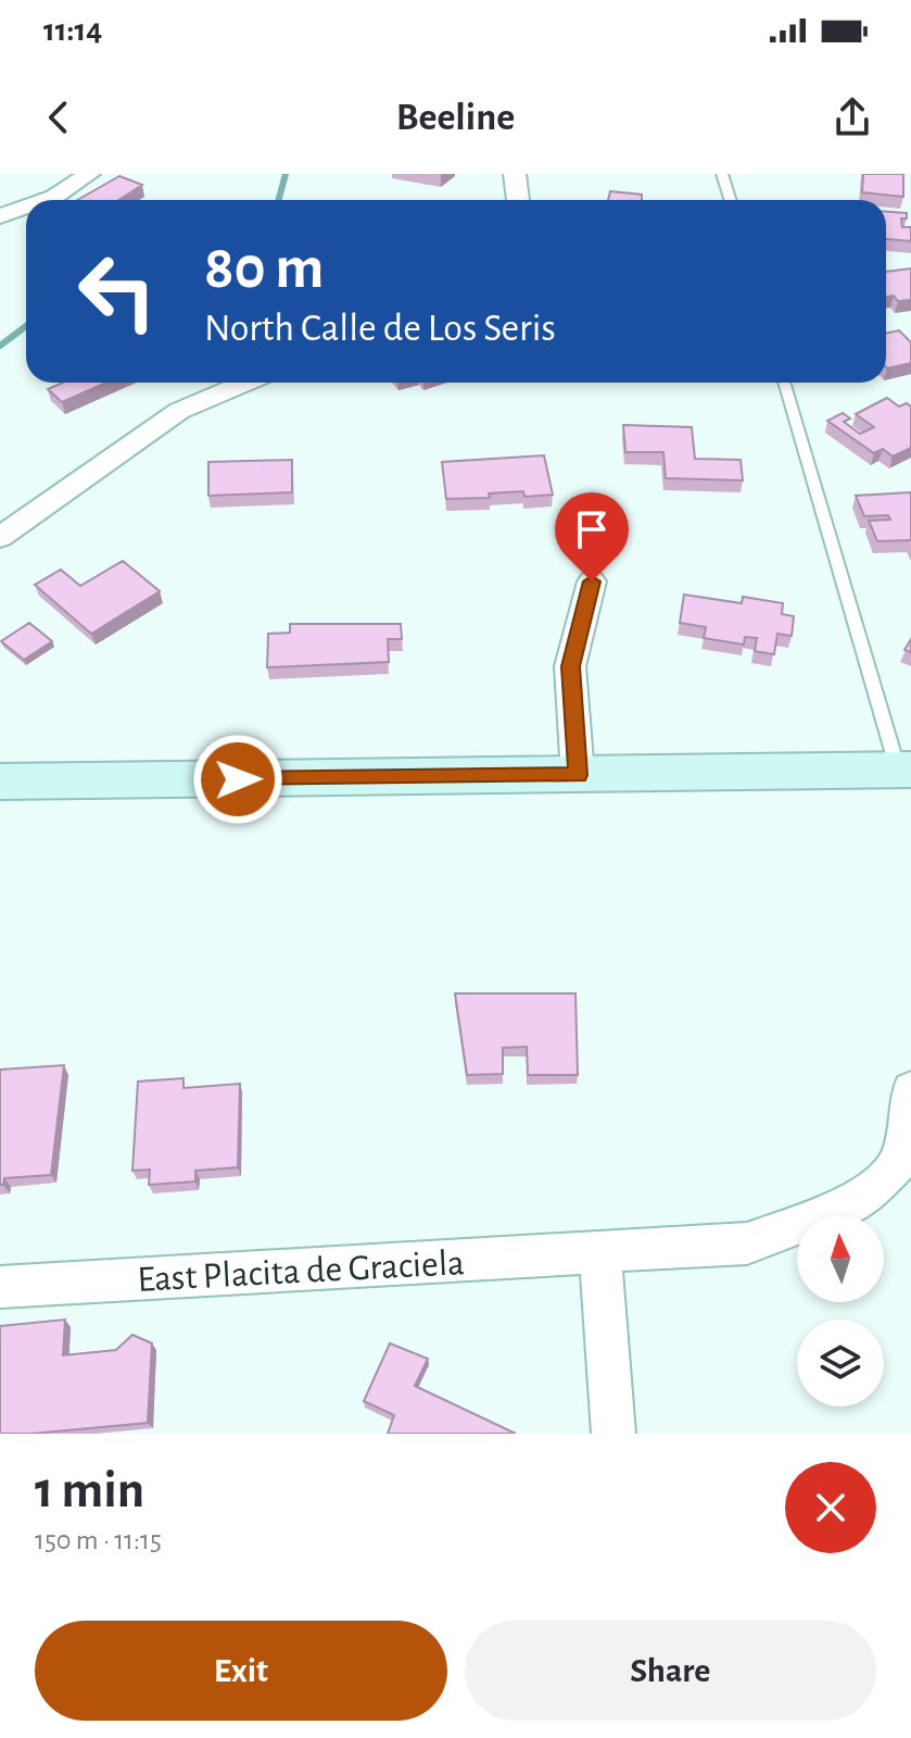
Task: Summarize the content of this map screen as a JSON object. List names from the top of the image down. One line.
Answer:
{"streets":{"street":["East Placita de Graciela"]},"north":"top","page":{"status":"11:14","header":"Beeline","turn":["80 m","North Calle de Los Seris"],"heading":["1 min","150 m · 11:15"],"buttons":["Exit","Share"]}}
